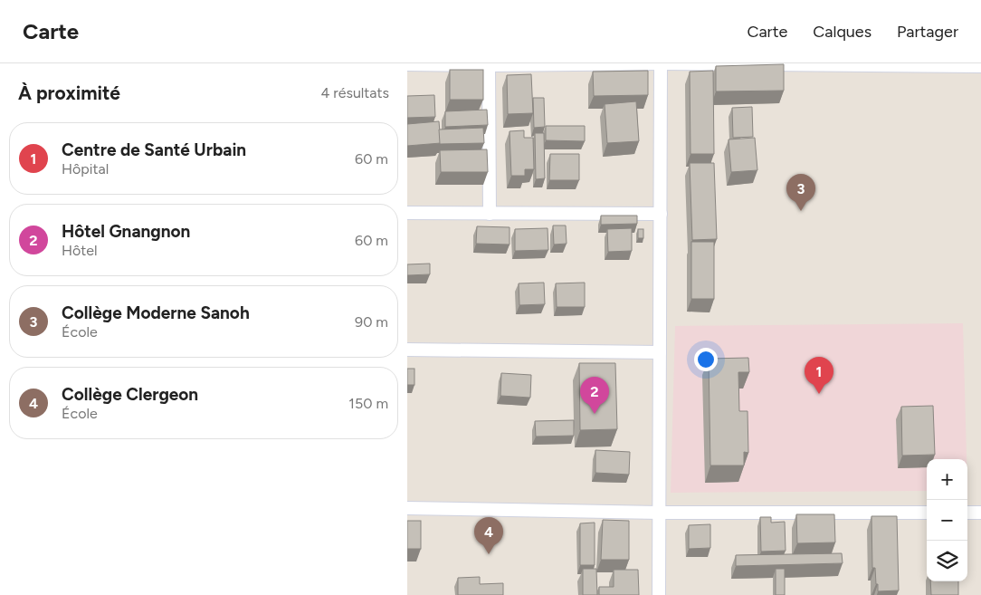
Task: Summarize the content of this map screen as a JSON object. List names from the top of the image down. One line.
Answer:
{"page":{"header":"Carte","nav":["Carte","Calques","Partager"],"heading":["À proximité","4 résultats"],"list":[{"mark":"1","name":"Centre de Santé Urbain","note":"Hôpital","value":"60 m"},{"mark":"2","name":"Hôtel Gnangnon","note":"Hôtel","value":"60 m"},{"mark":"3","name":"Collège Moderne Sanoh","note":"École","value":"90 m"},{"mark":"4","name":"Collège Clergeon","note":"École","value":"150 m"}],"pins":["3","1","2","4"],"map_buttons":["+","−"]}}
